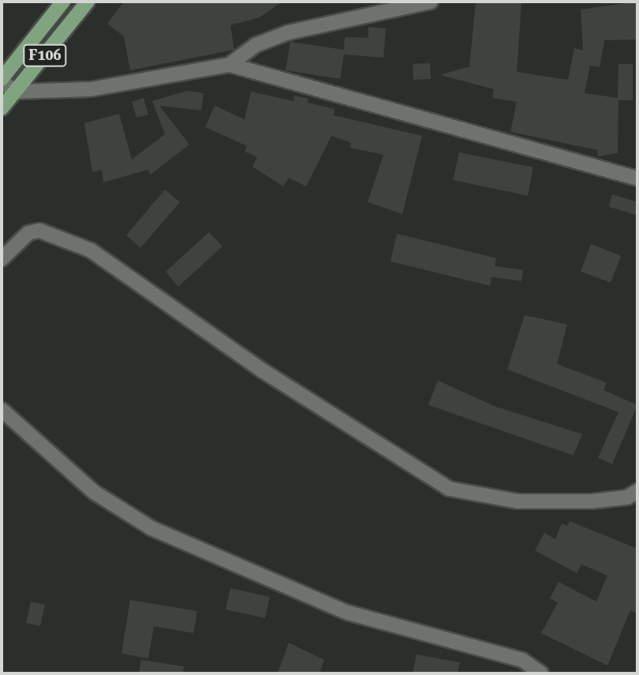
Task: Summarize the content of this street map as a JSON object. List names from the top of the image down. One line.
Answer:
{"streets":{"main road":["F106"]}}
